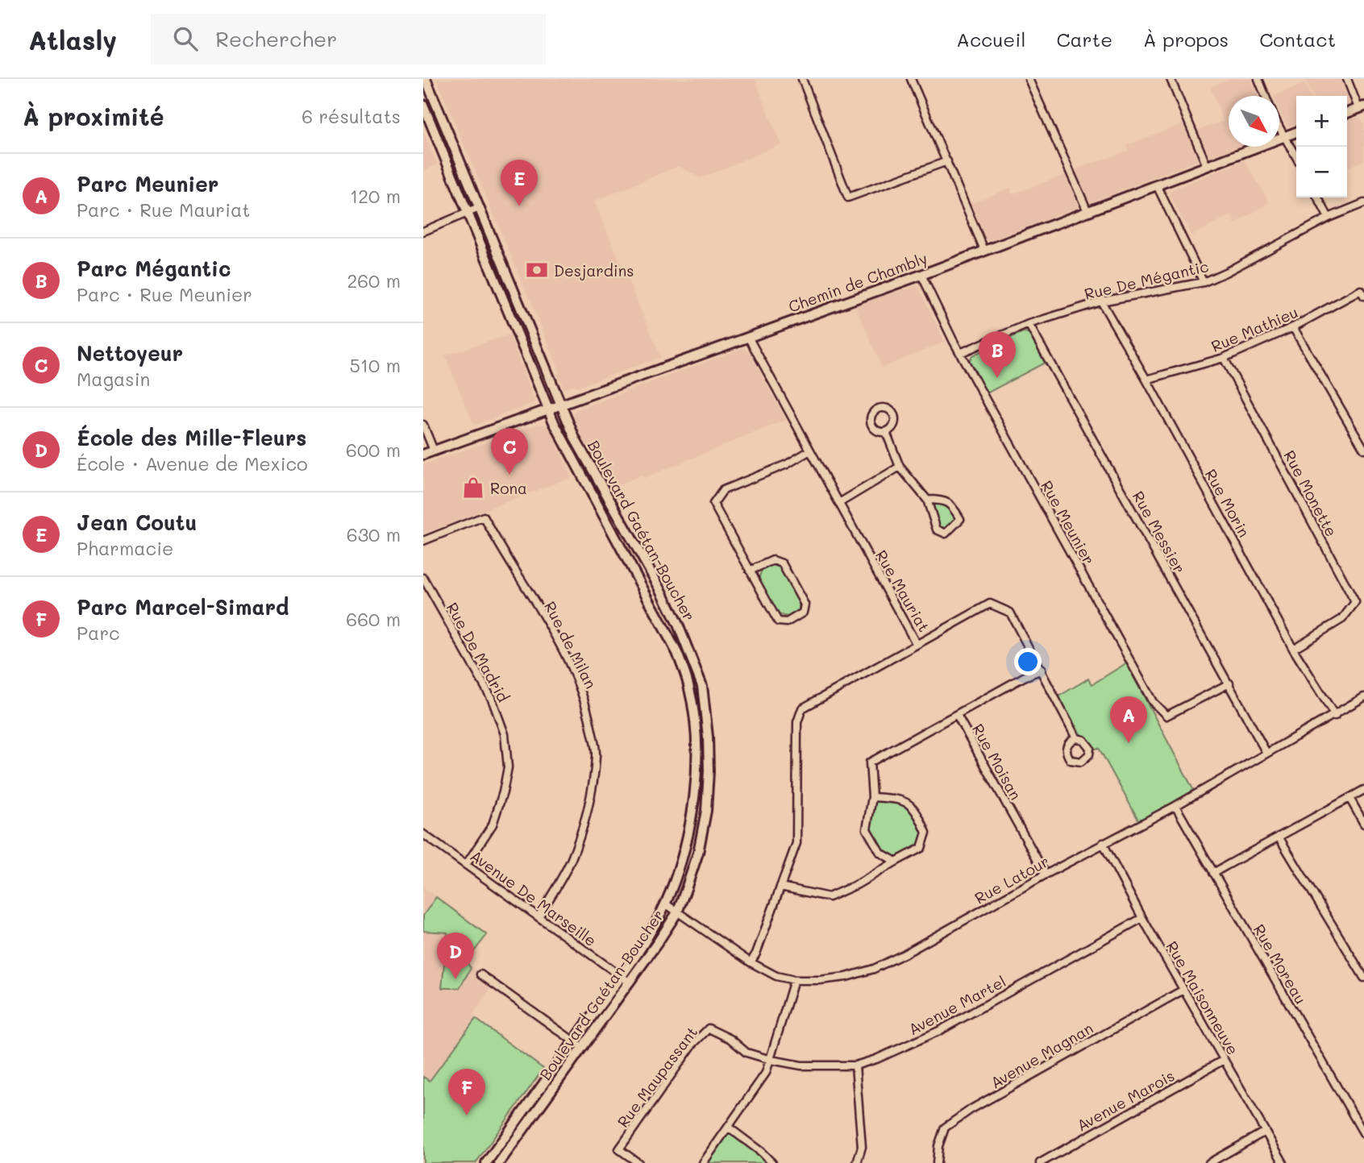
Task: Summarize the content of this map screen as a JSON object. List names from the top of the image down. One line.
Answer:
{"streets":{"street":["Rue De Mégantic","Chemin de Chambly","Rue Mathieu","Rue Monette","Rue Morin","Rue Meunier","Boulevard Gaétan-Boucher","Rue Messier","Rue Mauriat","Rue de Milan","Rue De Madrid","Rue Moisan","Rue Latour","Avenue De Marseille","Rue Moreau","Rue Maisonneuve","Avenue Martel","Avenue Magnan","Rue Maupassant","Avenue Marois"]},"crossings":[["Rue De Mégantic","Rue Morin"],["Rue De Mégantic","Rue Meunier"],["Rue De Mégantic","Rue Messier"],["Chemin de Chambly","Rue Meunier"],["Chemin de Chambly","Boulevard Gaétan-Boucher"],["Chemin de Chambly","Rue Mauriat"],["Rue Mathieu","Rue Monette"],["Rue Mathieu","Rue Morin"],["Rue Monette","Rue Morin"],["Rue Morin","Rue Latour"],["Rue Meunier","Rue Messier"],["Boulevard Gaétan-Boucher","Rue Latour"],["Boulevard Gaétan-Boucher","Avenue De Marseille"],["Rue Messier","Rue Latour"],["Rue Mauriat","Rue Moisan"],["Rue de Milan","Avenue De Marseille"],["Rue De Madrid","Avenue De Marseille"],["Rue Moisan","Rue Latour"],["Rue Latour","Rue Moreau"],["Rue Latour","Rue Maisonneuve"],["Rue Maisonneuve","Avenue Martel"],["Rue Maisonneuve","Avenue Magnan"],["Rue Maisonneuve","Avenue Marois"],["Avenue Martel","Rue Maupassant"]],"places":{"bank":["Desjardins"],"shop":["Rona"]},"north":"bottom right","page":{"header":"Atlasly","search":"Rechercher","nav":["Accueil","Carte","À propos","Contact"],"heading":["À proximité","6 résultats"],"map_buttons":["+","−"],"list":[{"mark":"A","name":"Parc Meunier","note":"Parc · Rue Mauriat","value":"120 m"},{"mark":"B","name":"Parc Mégantic","note":"Parc · Rue Meunier","value":"260 m"},{"mark":"C","name":"Nettoyeur","note":"Magasin","value":"510 m"},{"mark":"D","name":"École des Mille-Fleurs","note":"École · Avenue de Mexico","value":"600 m"},{"mark":"E","name":"Jean Coutu","note":"Pharmacie","value":"630 m"},{"mark":"F","name":"Parc Marcel-Simard","note":"Parc","value":"660 m"}],"pins":["E","B","C","A","D","F"]}}
